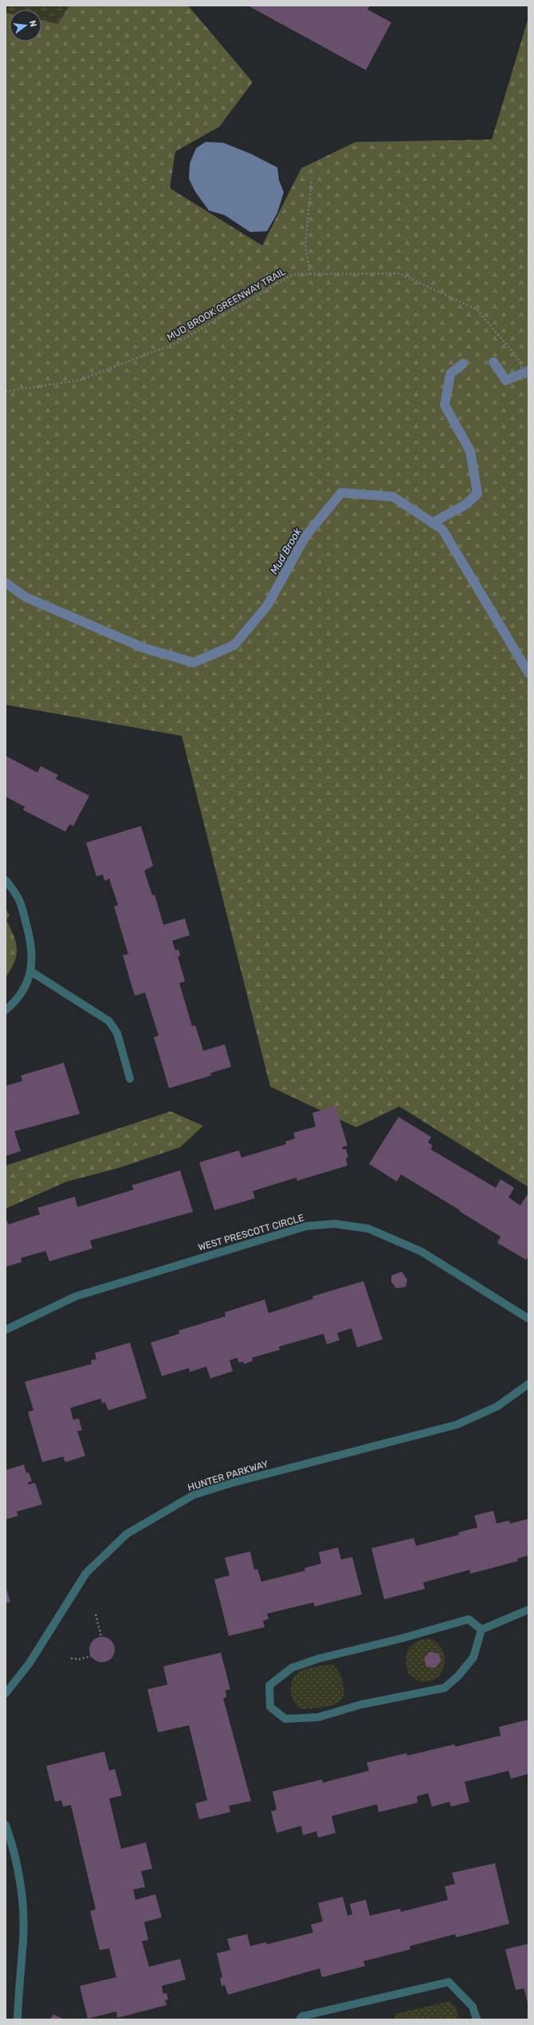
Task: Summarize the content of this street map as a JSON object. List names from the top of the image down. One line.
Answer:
{"streets":{"street":["WEST PRESCOTT CIRCLE","HUNTER PARKWAY"],"path":["MUD BROOK GREENWAY TRAIL"]},"water":["Mud Brook"],"north":"right"}
